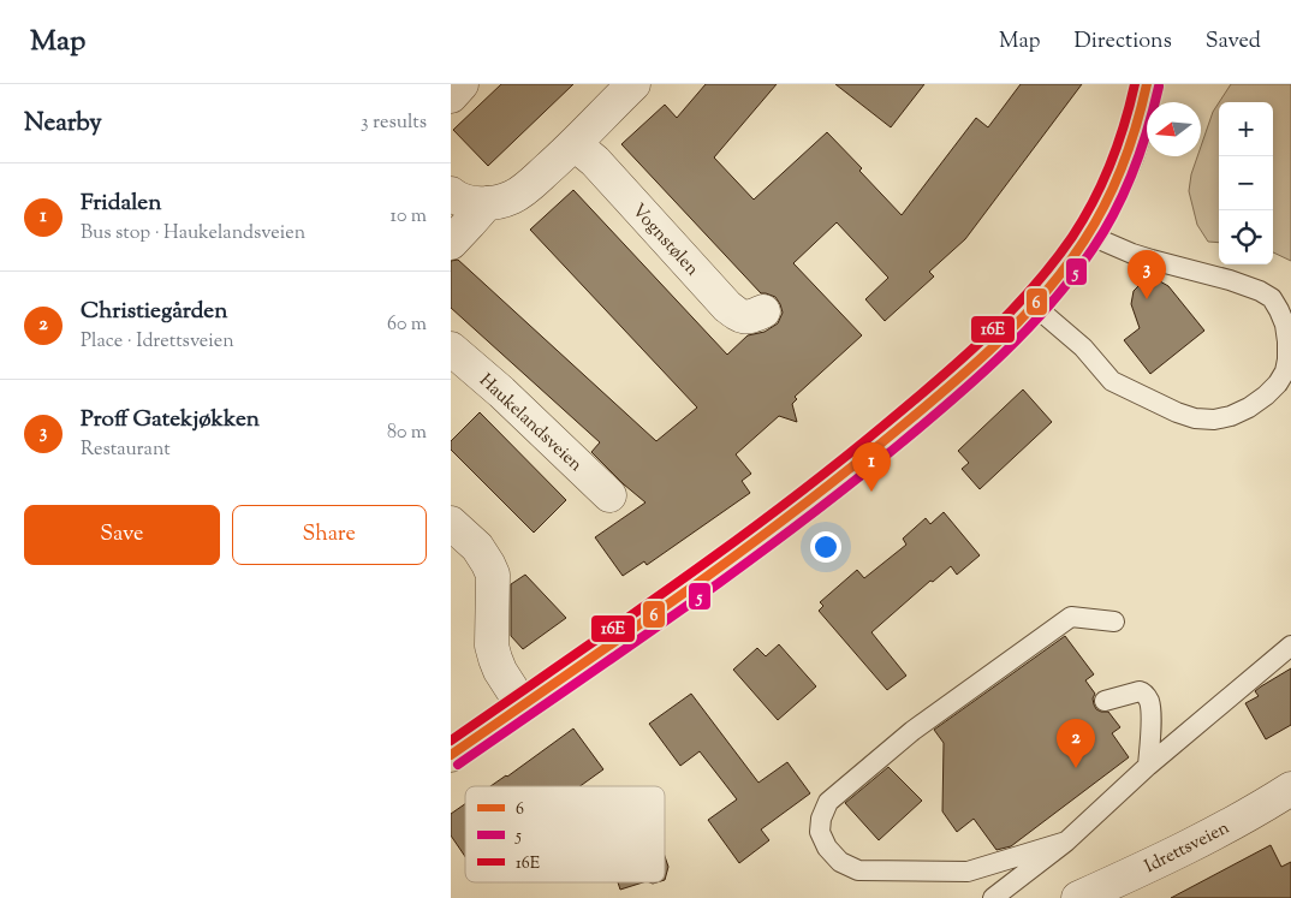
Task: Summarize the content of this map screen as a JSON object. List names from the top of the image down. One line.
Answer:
{"streets":{"street":["Vognstølen","Haukelandsveien","Idrettsveien"]},"lines":["transit line 6","transit line 16E","transit line 5"],"legend":["6","5","16E"],"north":"left","page":{"header":"Map","nav":["Map","Directions","Saved"],"heading":["Nearby","3 results"],"map_buttons":["+","−"],"list":[{"mark":"1","name":"Fridalen","note":"Bus stop · Haukelandsveien","value":"10 m"},{"mark":"2","name":"Christiegården","note":"Place · Idrettsveien","value":"60 m"},{"mark":"3","name":"Proff Gatekjøkken","note":"Restaurant","value":"80 m"}],"pins":["3","1","2"],"buttons":["Save","Share"]}}
